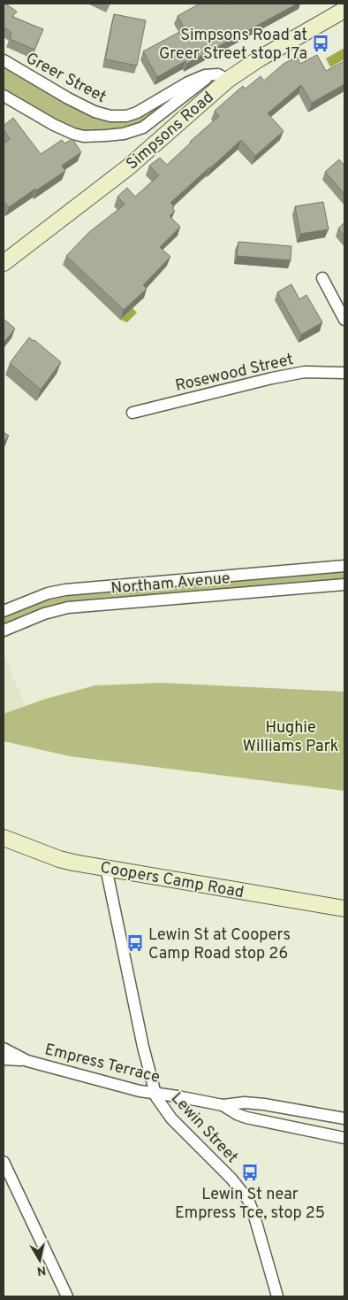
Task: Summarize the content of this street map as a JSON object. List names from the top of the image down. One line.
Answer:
{"streets":{"main road":["Simpsons Road","Coopers Camp Road"],"street":["Greer Street","Rosewood Street","Northam Avenue","Empress Terrace","Lewin Street"]},"crossings":[["Coopers Camp Road","Lewin Street"],["Empress Terrace","Lewin Street"]],"parks":["Hughie Williams Park"],"places":{"bus stop":["Simpsons Road at Greer Street stop 17a","Lewin St at Coopers Camp Road stop 26","Lewin St near Empress Tce, stop 25"]},"north":"bottom"}
